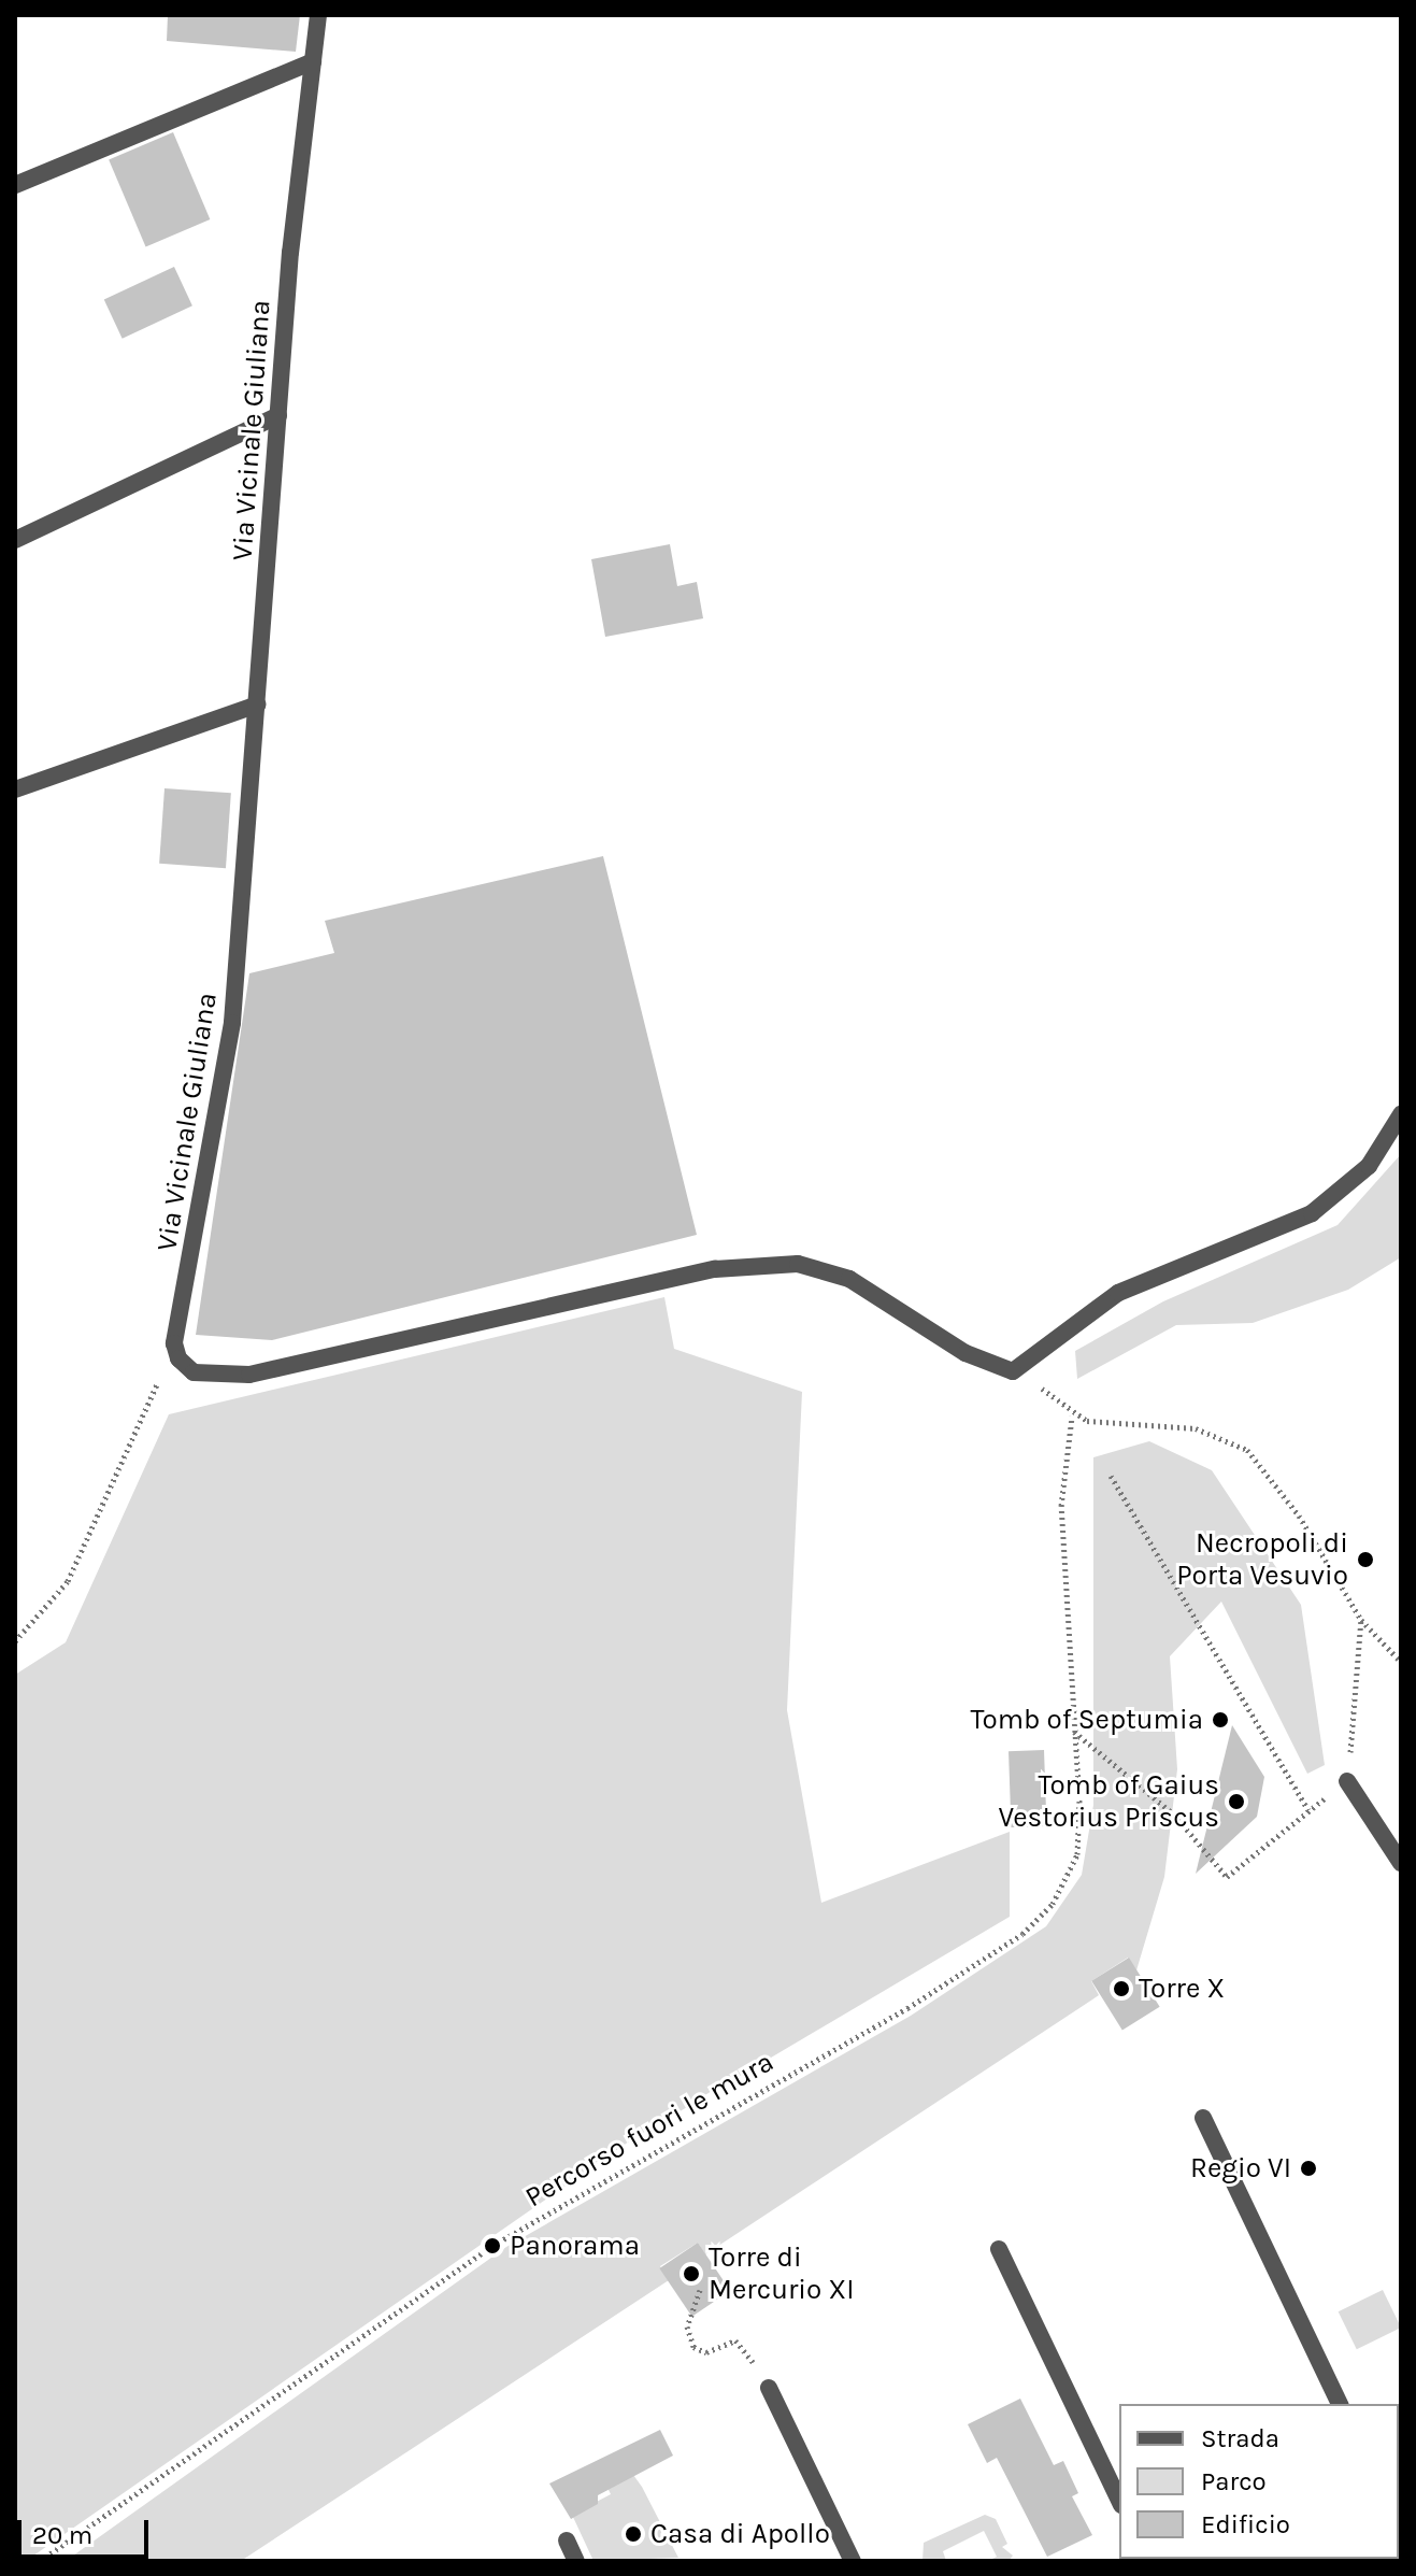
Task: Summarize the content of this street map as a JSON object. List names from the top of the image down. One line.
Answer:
{"streets":{"street":["Via Vicinale Giuliana"],"path":["Percorso fuori le mura"]},"places":["Necropoli di Porta Vesuvio","Tomb of Septumia","Tomb of Gaius Vestorius Priscus","Torre X","Regio VI","Panorama","Torre di Mercurio XI","Casa di Apollo"],"legend":["Strada","Parco","Edificio"],"scale_bar":"20 m"}
